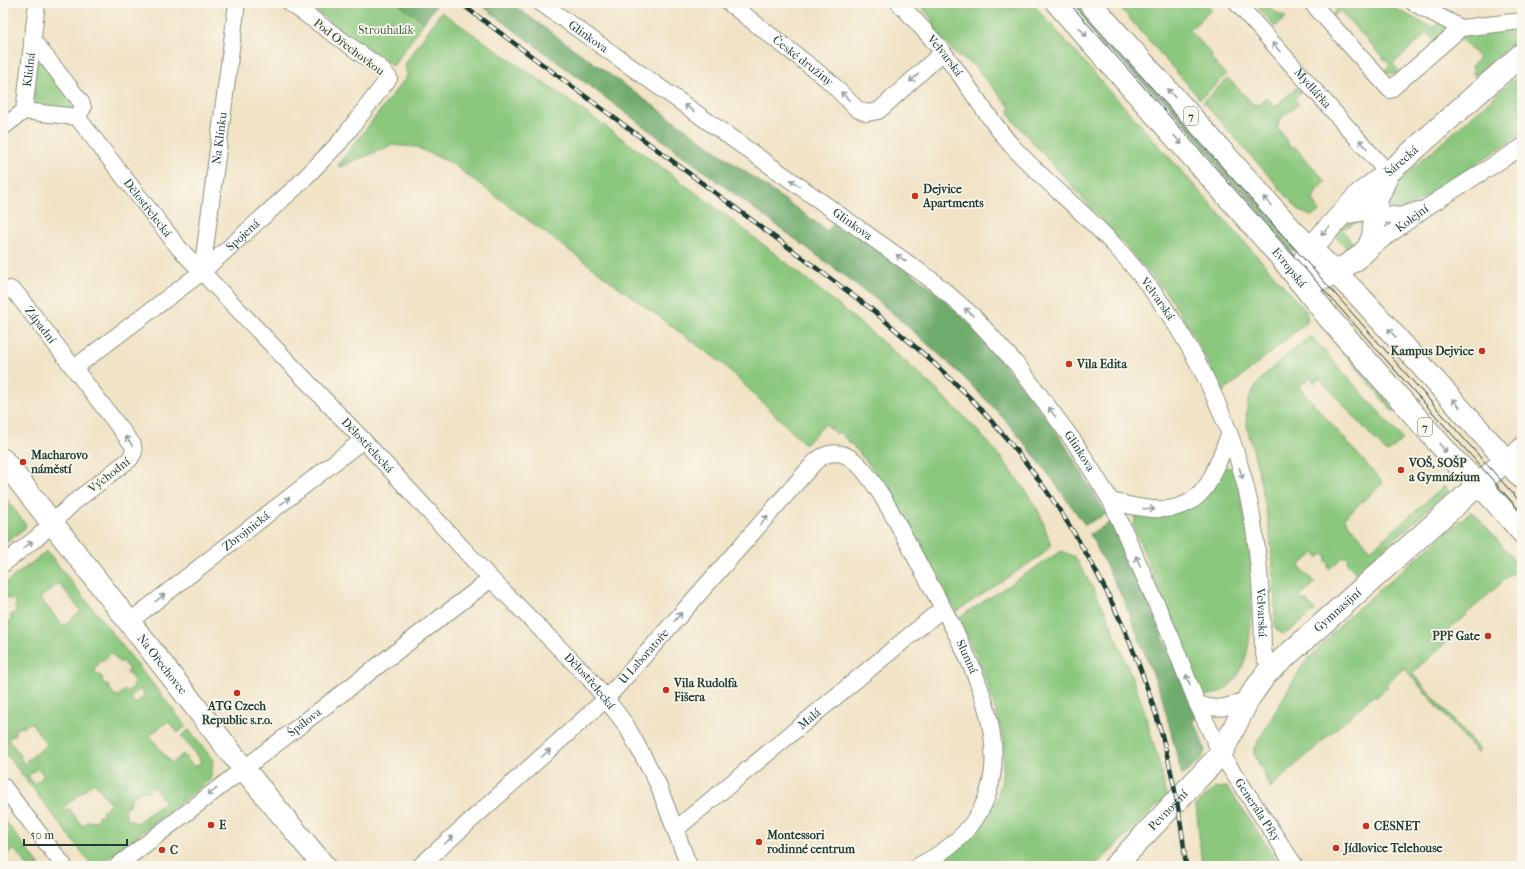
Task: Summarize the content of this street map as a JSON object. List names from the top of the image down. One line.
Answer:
{"streets":{"street":["Glinkova","Pod Ořechovkou","Velvarská","České družiny","Klidná","Mydlářka","7","Na Klínku","Šárecká","Dělostřelecká","Kolejní","Spojená","Evropská","Západní","Východní","Zbrojnická","Gymnasijní","U Laboratoře","Slunná","Na Ořechovce","Malá","Špálova","Pevnostní","Generála Píky"]},"crossings":[["Glinkova","Gymnasijní"],["Glinkova","Pevnostní"],["Glinkova","Generála Píky"],["Pod Ořechovkou","Spojená"],["Velvarská","České družiny"],["Velvarská","Gymnasijní"],["Mydlářka","Šárecká"],["7","Šárecká"],["7","Kolejní"],["Na Klínku","Dělostřelecká"],["Na Klínku","Spojená"],["Šárecká","Kolejní"],["Šárecká","Evropská"],["Dělostřelecká","Spojená"],["Dělostřelecká","Zbrojnická"],["Dělostřelecká","U Laboratoře"],["Dělostřelecká","Malá"],["Dělostřelecká","Špálova"],["Kolejní","Evropská"],["Spojená","Západní"],["Spojená","Východní"],["Evropská","Gymnasijní"],["Západní","Východní"],["Východní","Na Ořechovce"],["Zbrojnická","Na Ořechovce"],["Gymnasijní","Pevnostní"],["Gymnasijní","Generála Píky"],["U Laboratoře","Slunná"],["Slunná","Malá"],["Na Ořechovce","Špálova"],["Pevnostní","Generála Píky"]],"one_way":["Glinkova","Zbrojnická","U Laboratoře"],"parks":["Strouhalák"],"places":["Dejvice Apartments","Kampus Dejvice","Vila Edita","Macharovo náměstí","VOŠ, SOŠP a Gymnázium","PPF Gate","Vila Rudolfa Fišera","ATG Czech Republic s.r.o.","E","CESNET","Montessori rodinné centrum","Jídlovice Telehouse","C"],"scale_bar":"50 m"}
